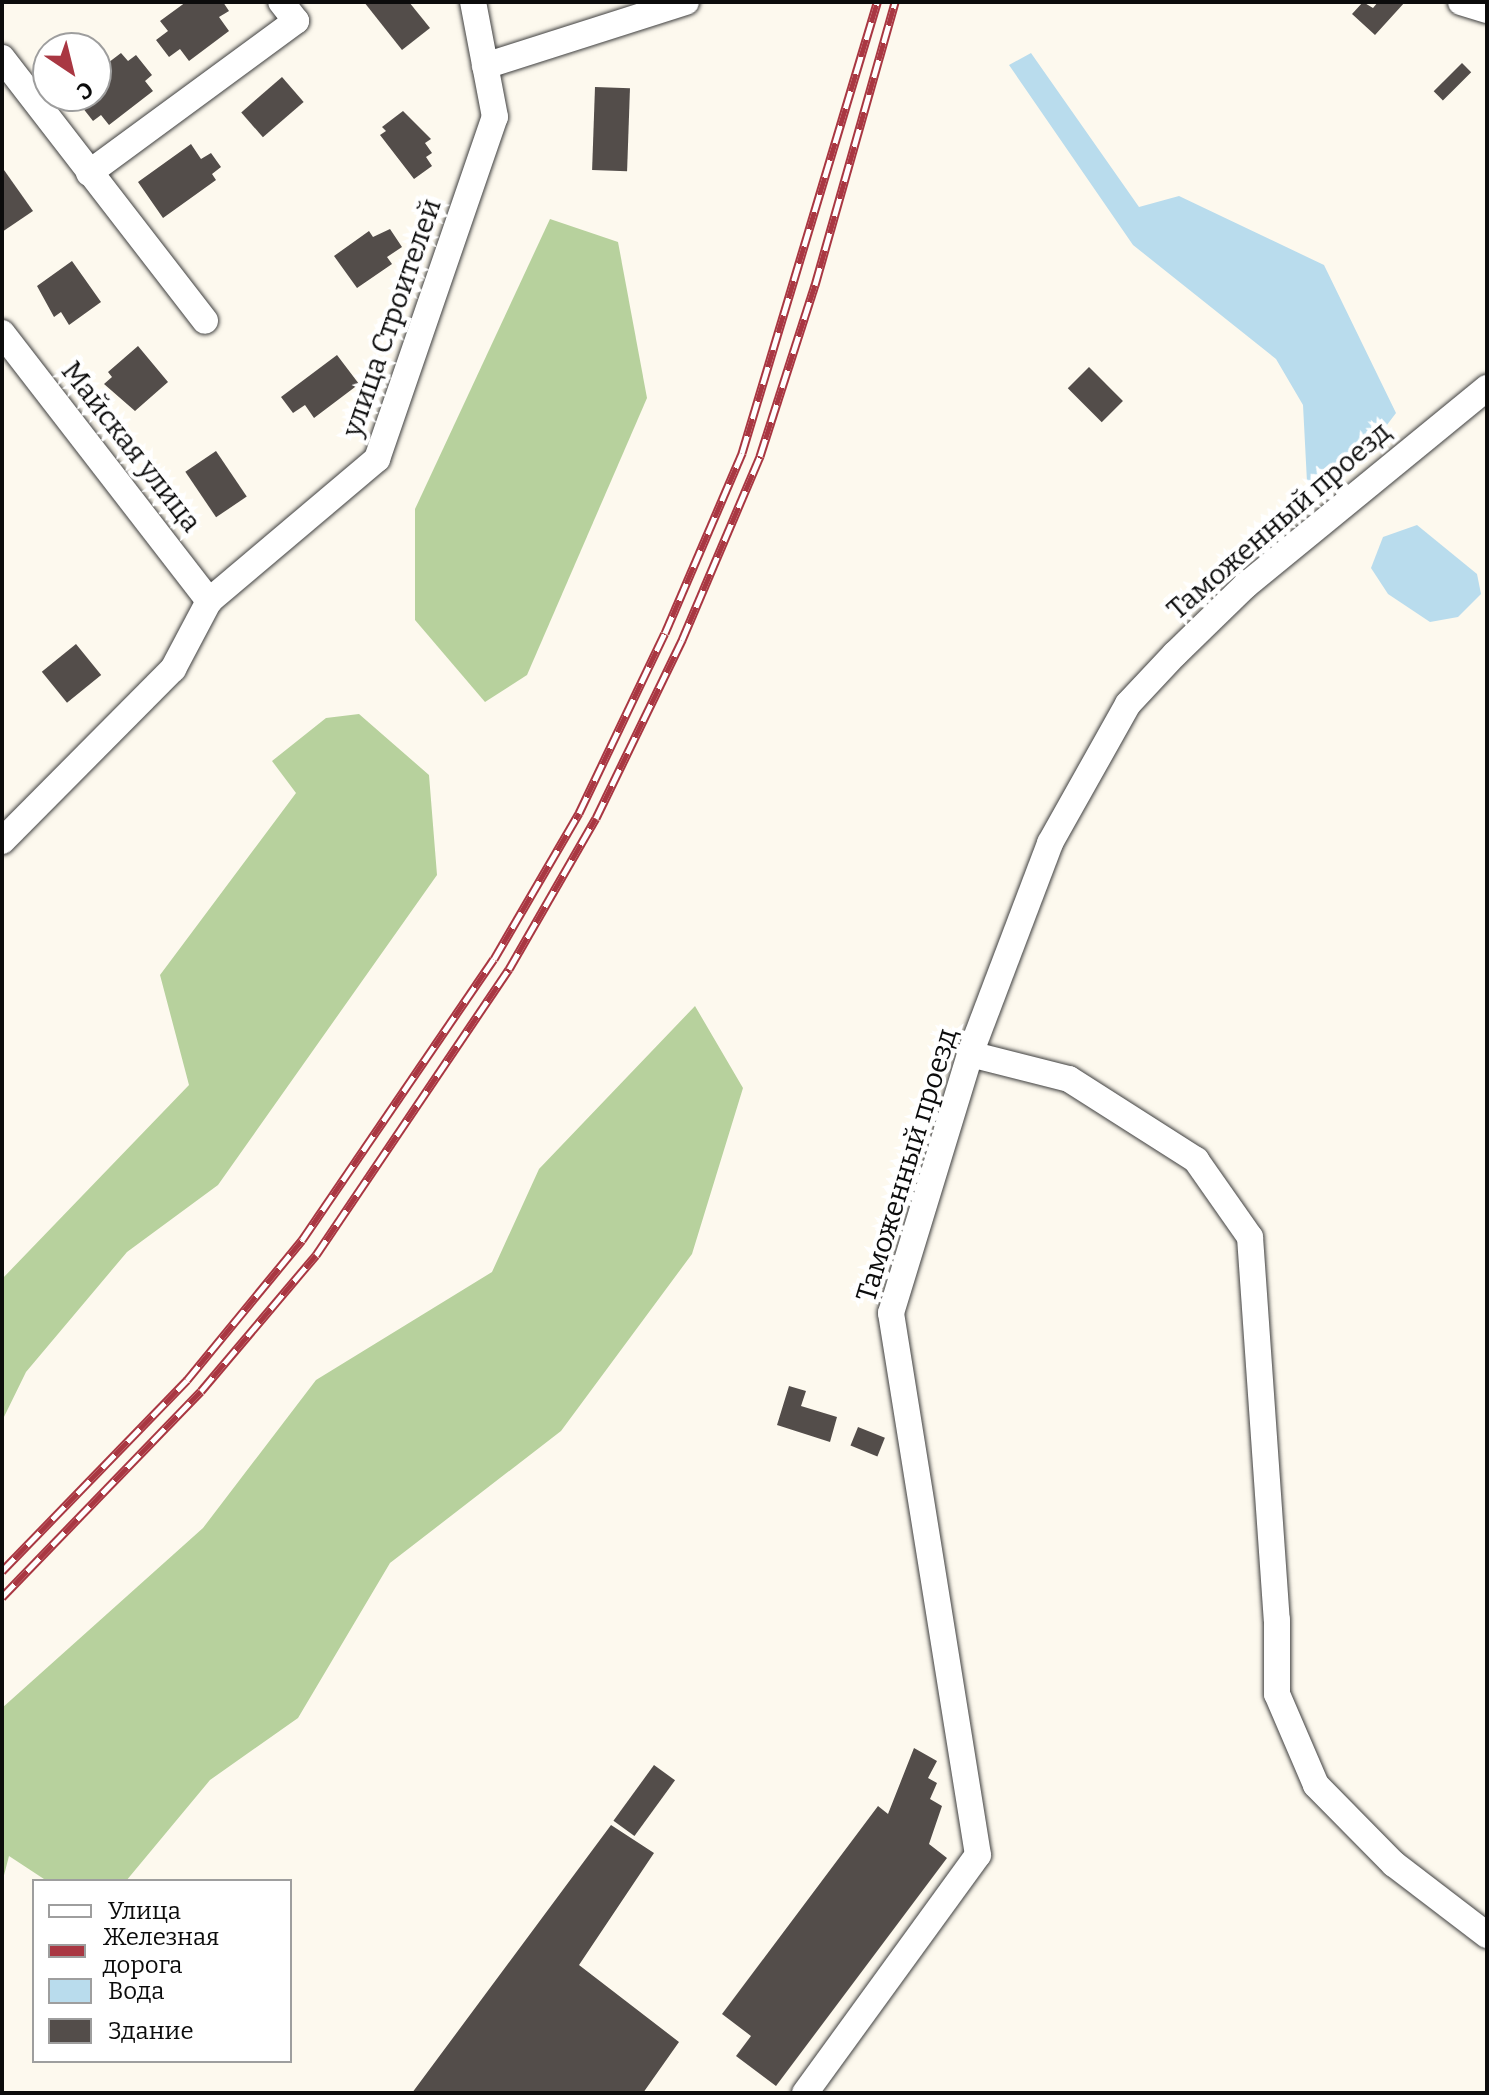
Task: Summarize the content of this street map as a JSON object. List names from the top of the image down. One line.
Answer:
{"streets":{"street":["улица Строителей","Майская улица","Таможенный проезд"]},"crossings":[["улица Строителей","Майская улица"]],"legend":["Улица","Железная дорога","Вода","Здание"],"north":"bottom right"}
